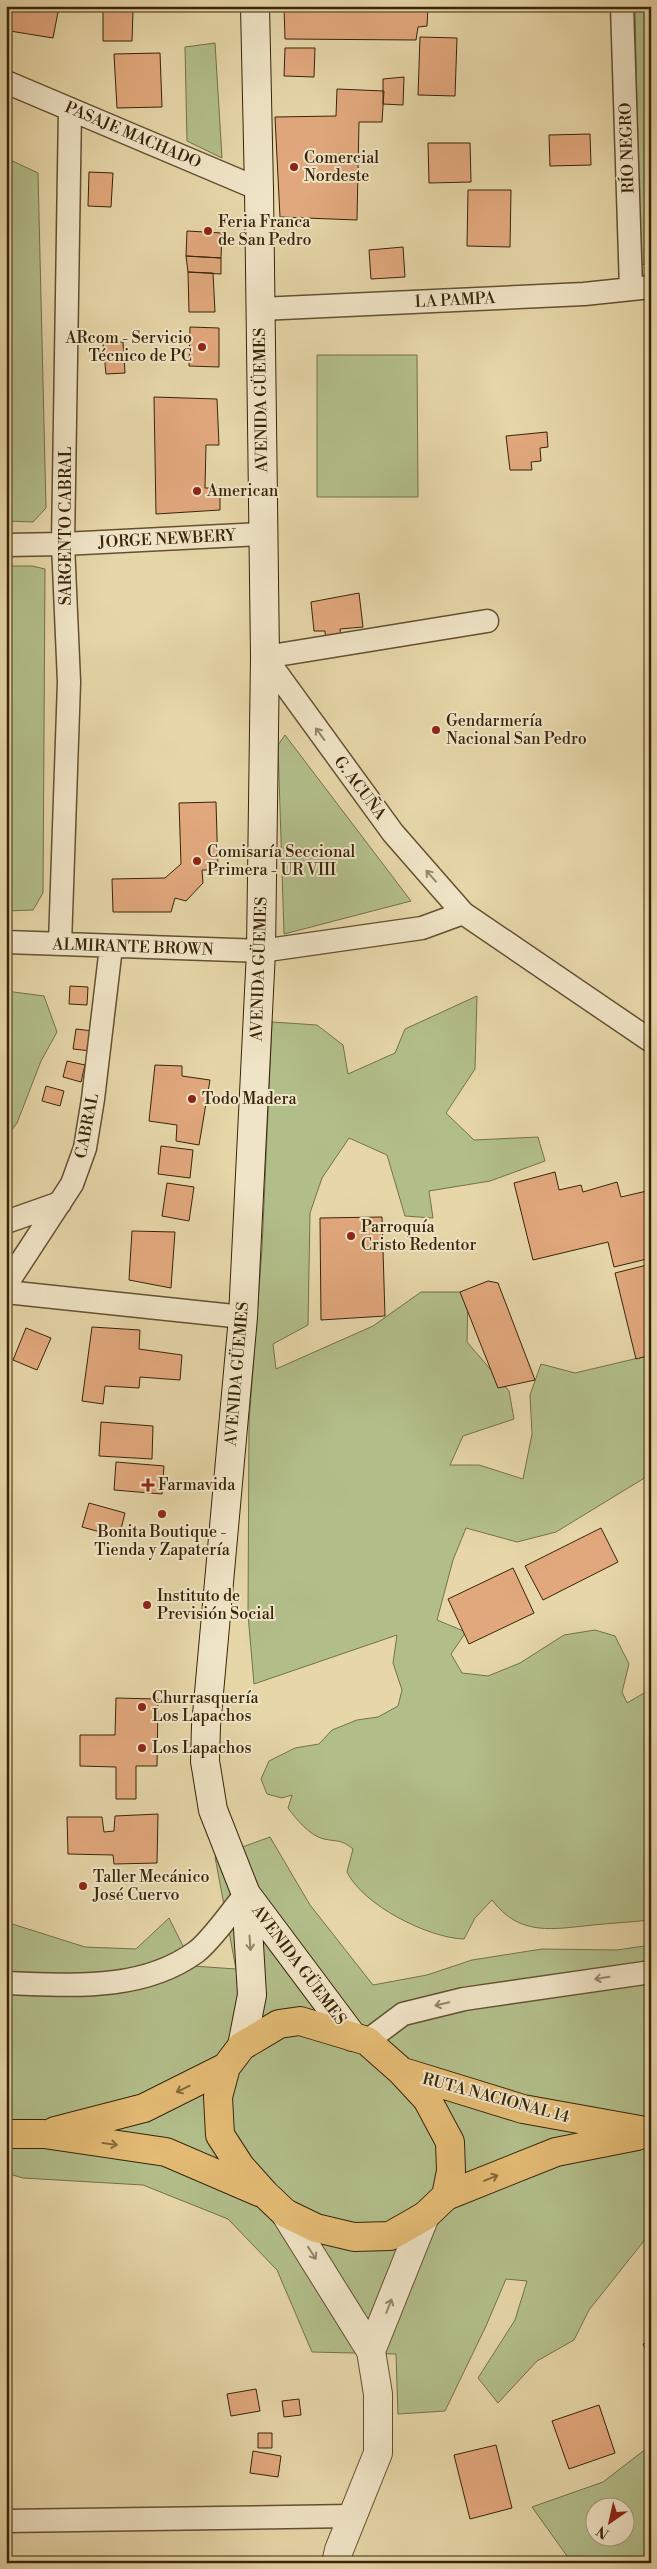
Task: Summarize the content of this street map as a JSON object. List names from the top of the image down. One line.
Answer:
{"streets":{"highway":["RUTA NACIONAL 14"],"main road":["AVENIDA GÜEMES"],"street":["PASAJE MACHADO","RÍO NEGRO","LA PAMPA","SARGENTO CABRAL","JORGE NEWBERY","G. ACUÑA","ALMIRANTE BROWN","CABRAL"]},"crossings":[["PASAJE MACHADO","AVENIDA GÜEMES"],["PASAJE MACHADO","SARGENTO CABRAL"],["RÍO NEGRO","LA PAMPA"],["LA PAMPA","AVENIDA GÜEMES"],["AVENIDA GÜEMES","JORGE NEWBERY"],["AVENIDA GÜEMES","G. ACUÑA"],["AVENIDA GÜEMES","ALMIRANTE BROWN"],["SARGENTO CABRAL","JORGE NEWBERY"],["SARGENTO CABRAL","ALMIRANTE BROWN"],["G. ACUÑA","ALMIRANTE BROWN"],["ALMIRANTE BROWN","CABRAL"]],"one_way":["G. ACUÑA","RUTA NACIONAL 14"],"places":{"other":["Comercial Nordeste","Feria Franca de San Pedro","ARcom - Servicio Técnico de PC","American","Gendarmería Nacional San Pedro","Comisaría Seccional Primera - UR VIII","Todo Madera","Parroquía Cristo Redentor","Bonita Boutique - Tienda y Zapatería","Instituto de Previsión Social","Churrasquería Los Lapachos","Los Lapachos","Taller Mecánico José Cuervo"],"health":["Farmavida"]},"north":"bottom left"}
